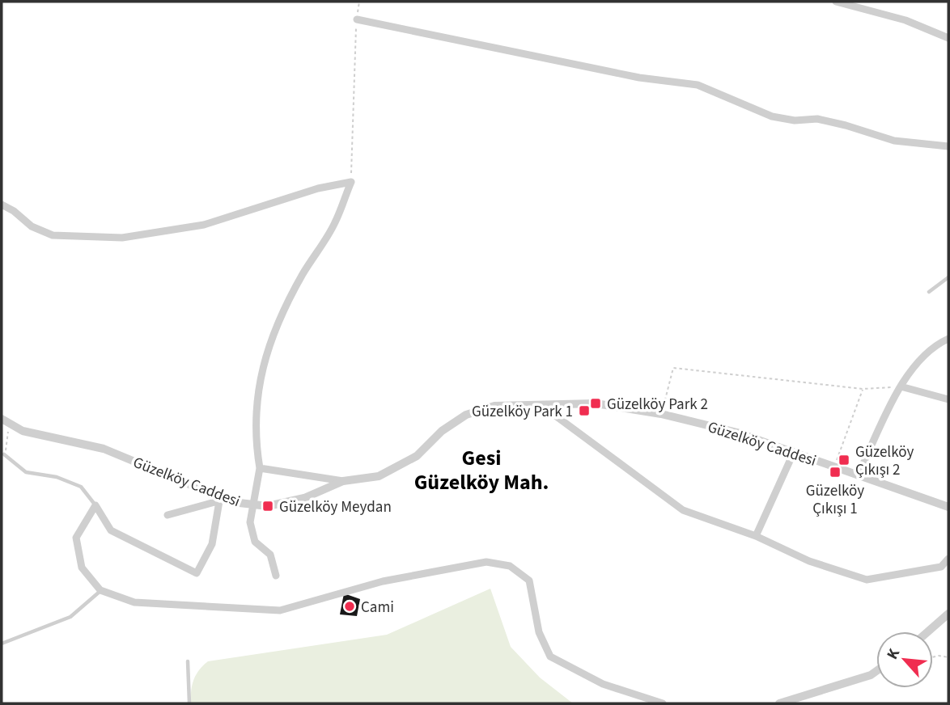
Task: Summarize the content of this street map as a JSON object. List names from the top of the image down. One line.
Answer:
{"streets":{"street":["Güzelköy Caddesi"]},"districts":["Gesi Güzelköy Mah."],"places":{"transit":["Güzelköy Park 2","Güzelköy Park 1","Güzelköy Çıkışı 2","Güzelköy Çıkışı 1","Güzelköy Meydan"],"other":["Cami"]},"north":"top left"}
